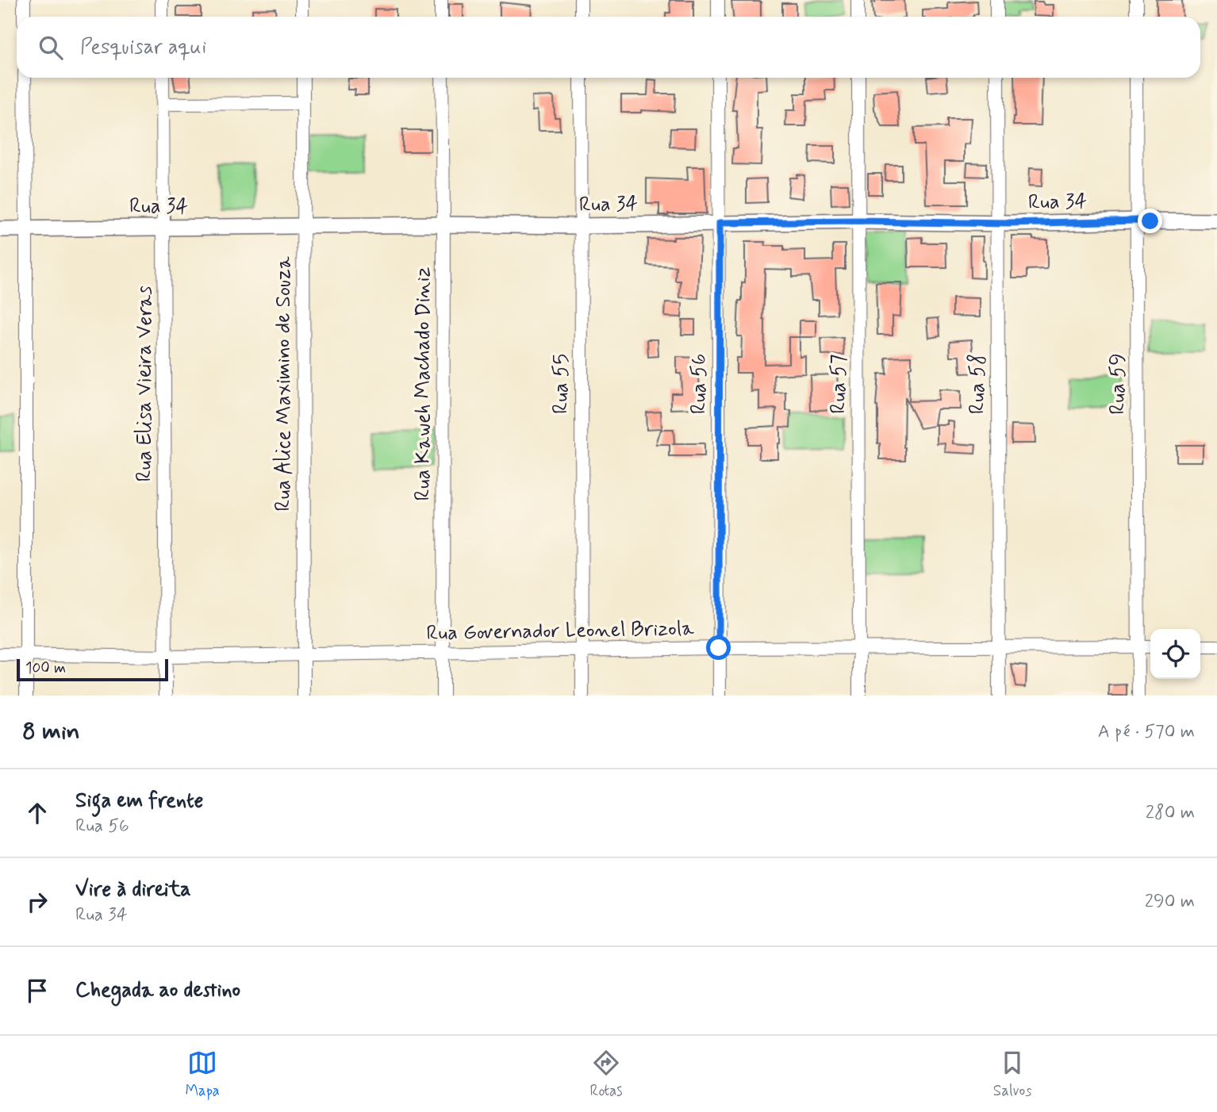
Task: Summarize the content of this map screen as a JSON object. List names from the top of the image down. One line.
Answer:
{"streets":{"street":["Rua 34","Rua Elisa Vieira Veras","Rua Alice Maximino de Souza","Rua Kaweh Machado Diniz","Rua 55","Rua 56","Rua 57","Rua 58","Rua 59","Rua Governador Leonel Brizola"]},"crossings":[["Rua 34","Rua Elisa Vieira Veras"],["Rua 34","Rua Alice Maximino de Souza"],["Rua 34","Rua Kaweh Machado Diniz"],["Rua 34","Rua 55"],["Rua 34","Rua 56"],["Rua 34","Rua 57"],["Rua 34","Rua 58"],["Rua 34","Rua 59"],["Rua Elisa Vieira Veras","Rua Governador Leonel Brizola"],["Rua Alice Maximino de Souza","Rua Governador Leonel Brizola"],["Rua Kaweh Machado Diniz","Rua Governador Leonel Brizola"],["Rua 55","Rua Governador Leonel Brizola"],["Rua 56","Rua Governador Leonel Brizola"],["Rua 57","Rua Governador Leonel Brizola"],["Rua 58","Rua Governador Leonel Brizola"],["Rua 59","Rua Governador Leonel Brizola"]],"scale_bar":"100 m","page":{"search":"Pesquisar aqui","scale":"100 m","heading":["8 min","A pé · 570 m"],"list":[["Siga em frente","Rua 56","280 m"],["Vire à direita","Rua 34","290 m"],"Chegada ao destino"],"nav":["Mapa","Rotas","Salvos"]}}
